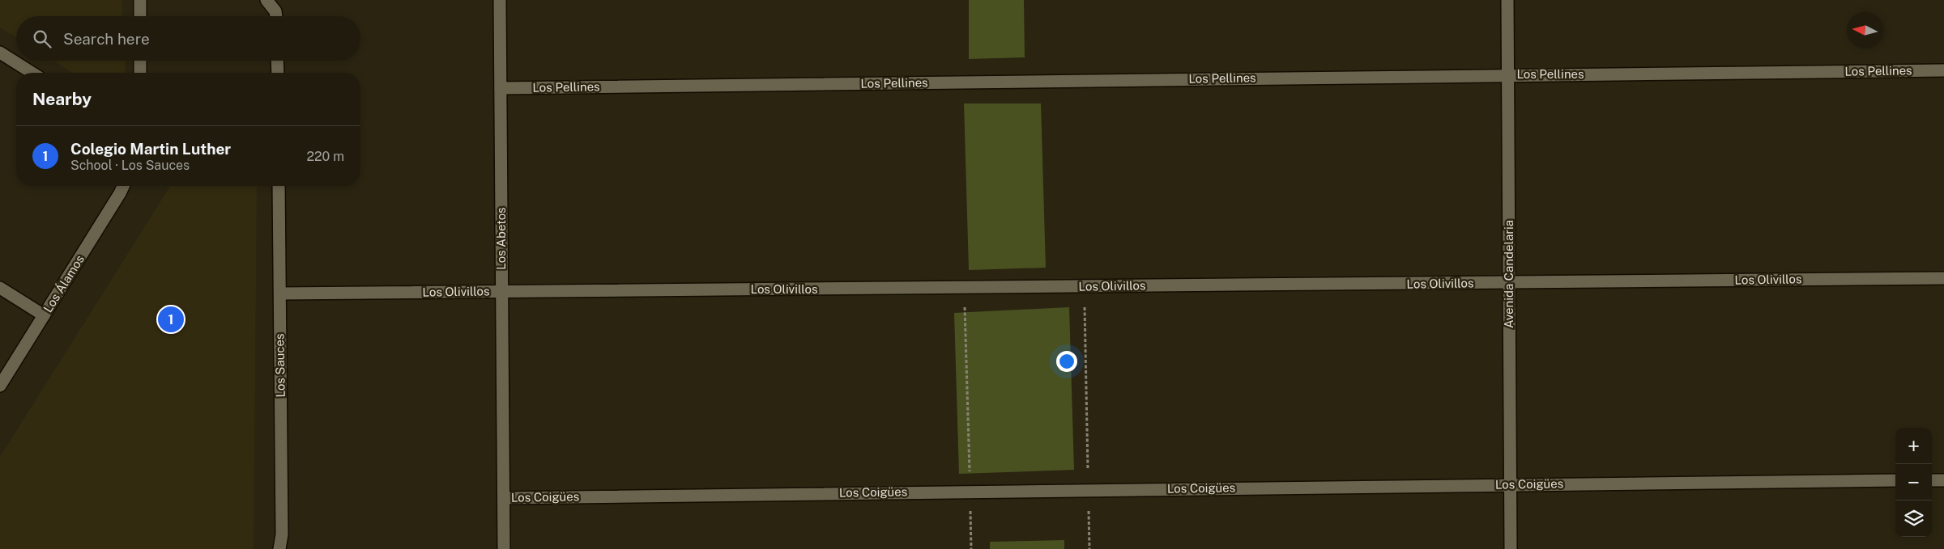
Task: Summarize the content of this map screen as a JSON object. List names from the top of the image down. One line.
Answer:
{"streets":{"street":["Los Pellines","Los Abetos","Avenida Candelaria","Los Olivillos","Los Álamos","Los Sauces","Los Coigües"]},"crossings":[["Los Pellines","Los Abetos"],["Los Pellines","Avenida Candelaria"],["Los Abetos","Los Olivillos"],["Los Abetos","Los Coigües"],["Avenida Candelaria","Los Olivillos"],["Avenida Candelaria","Los Coigües"],["Los Olivillos","Los Sauces"]],"north":"left","page":{"search":"Search here","heading":"Nearby","list":[{"mark":"1","name":"Colegio Martin Luther","note":"School · Los Sauces","value":"220 m"}],"pins":"1","map_buttons":["+","−"]}}
